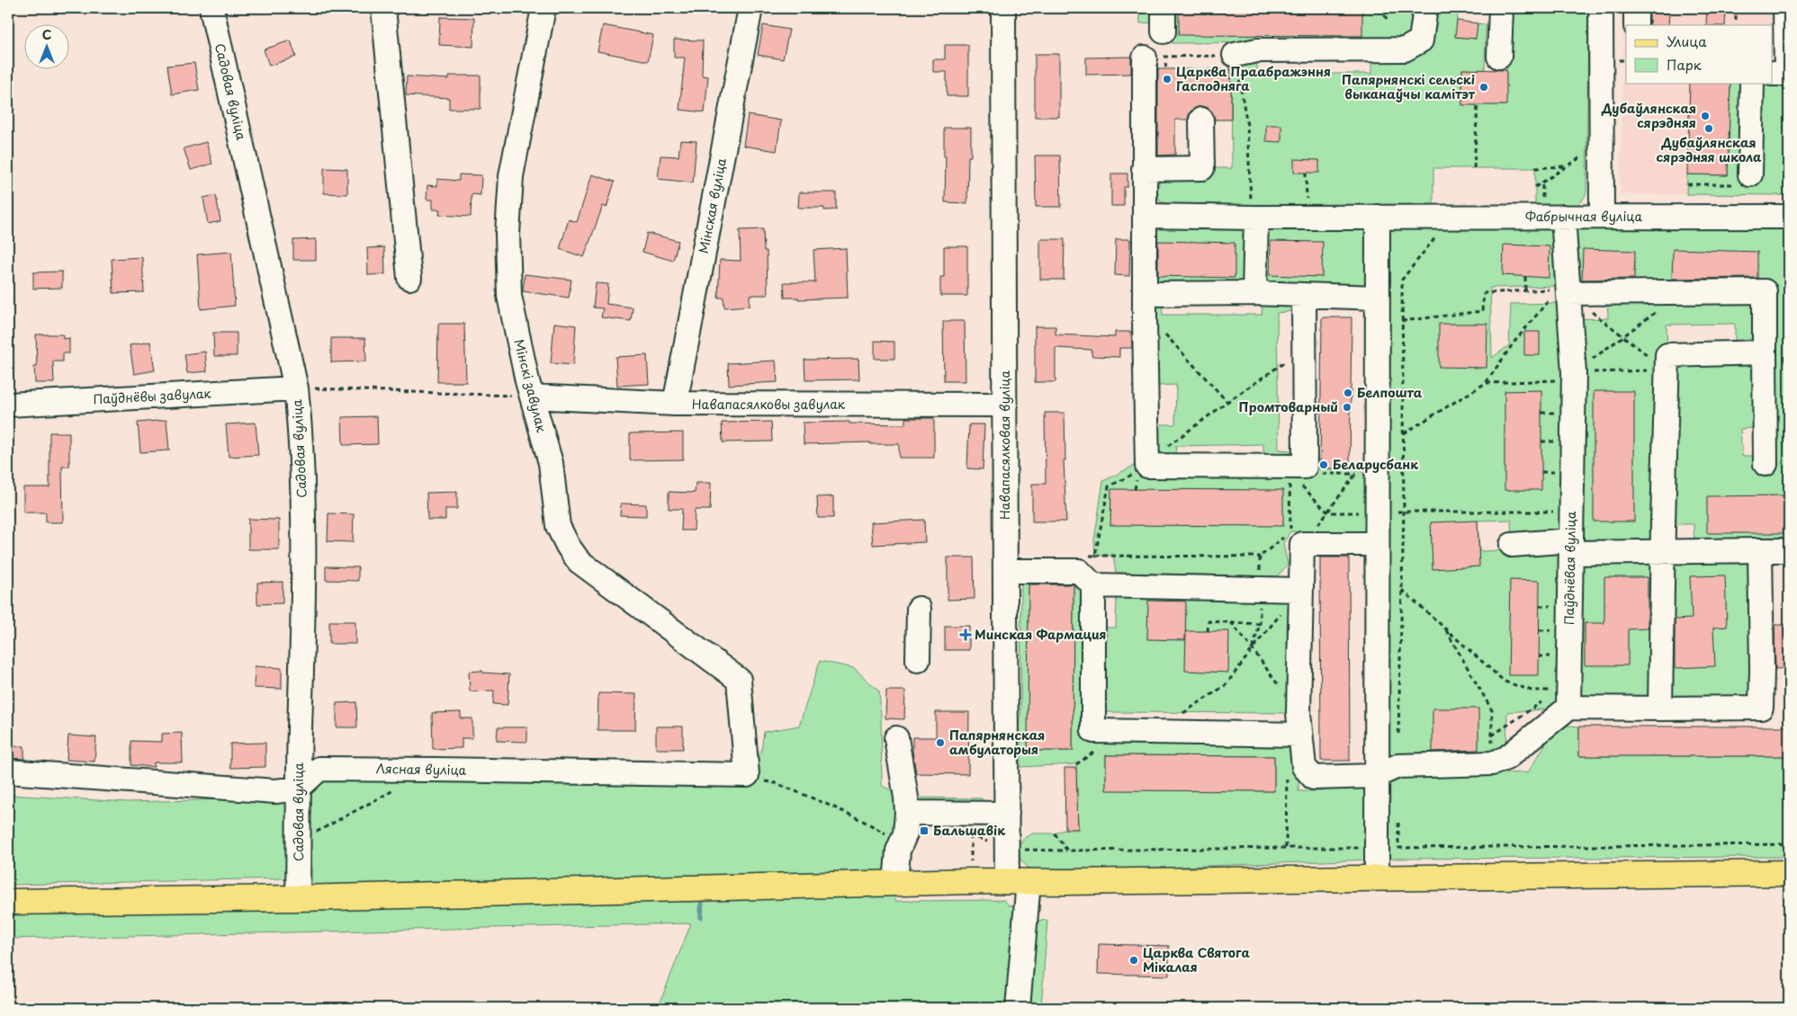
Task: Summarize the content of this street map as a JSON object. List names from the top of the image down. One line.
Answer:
{"streets":{"street":["Садовая вуліца","Мінская вуліца","Фабрычная вуліца","Мінскі завулак","Паўднёвы завулак","Навапасялковы завулак","Навапасялковая вуліца","Паўднёвая вуліца","Лясная вуліца"]},"crossings":[["Садовая вуліца","Паўднёвы завулак"],["Садовая вуліца","Лясная вуліца"],["Мінская вуліца","Навапасялковы завулак"],["Фабрычная вуліца","Паўднёвая вуліца"],["Мінскі завулак","Навапасялковы завулак"],["Мінскі завулак","Лясная вуліца"],["Навапасялковы завулак","Навапасялковая вуліца"]],"places":{"other":["Царква Праабражэння Гасподняга","Папярнянскі сельскі выканаўчы камітэт","Дубаўлянская сярэдняя","Дубаўлянская сярэдняя школа","Белпошта","Промтоварный","Беларусбанк","Папярнянская амбулаторыя","Царква Святога Мікалая"],"health":["Минская Фармация"],"transit":["Бальшавік"]},"legend":["Улица","Парк"],"north":"top"}
